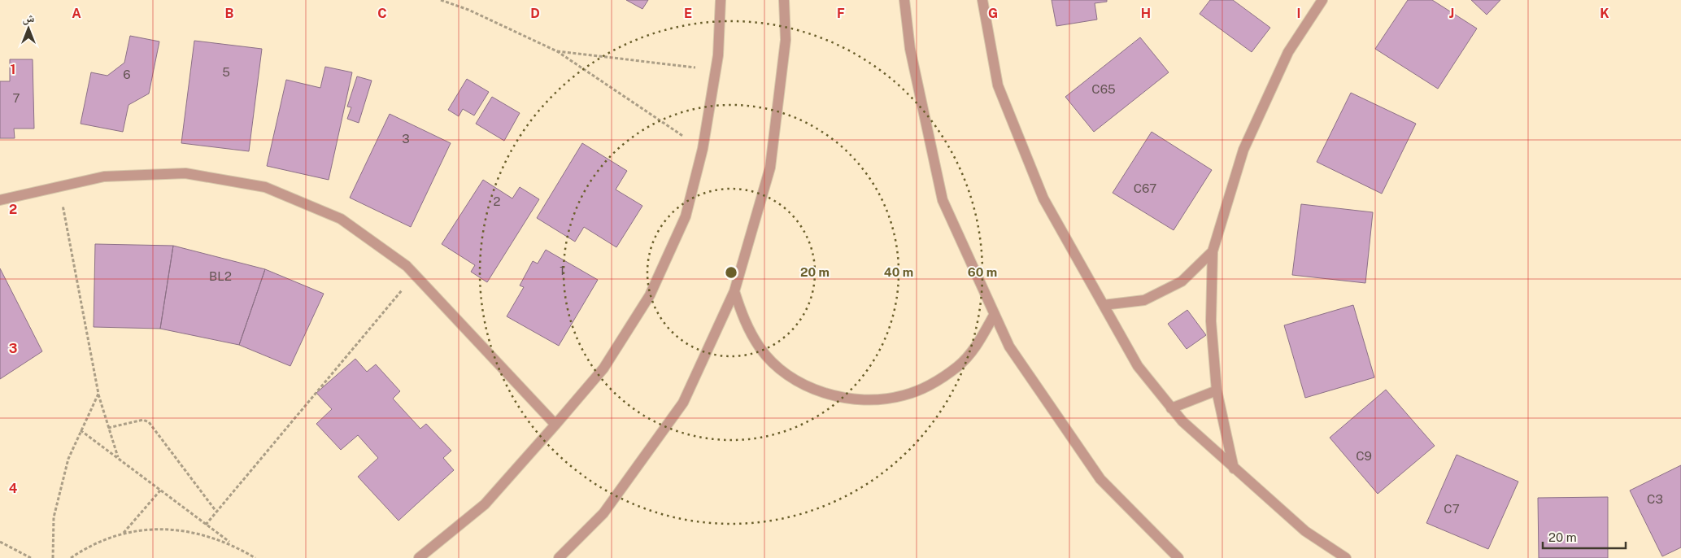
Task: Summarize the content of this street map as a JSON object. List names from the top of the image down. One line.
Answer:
{"house_numbers":["5","6","C65","7","3","C67","2","1","BL2","C9","C3","C7"],"scale_bar":"20 m","north":"top","grid":{"columns":["A","B","C","D","E","F","G","H","I","J","K"],"rows":["1","2","3","4"]},"rings":["20 m","40 m","60 m"]}
